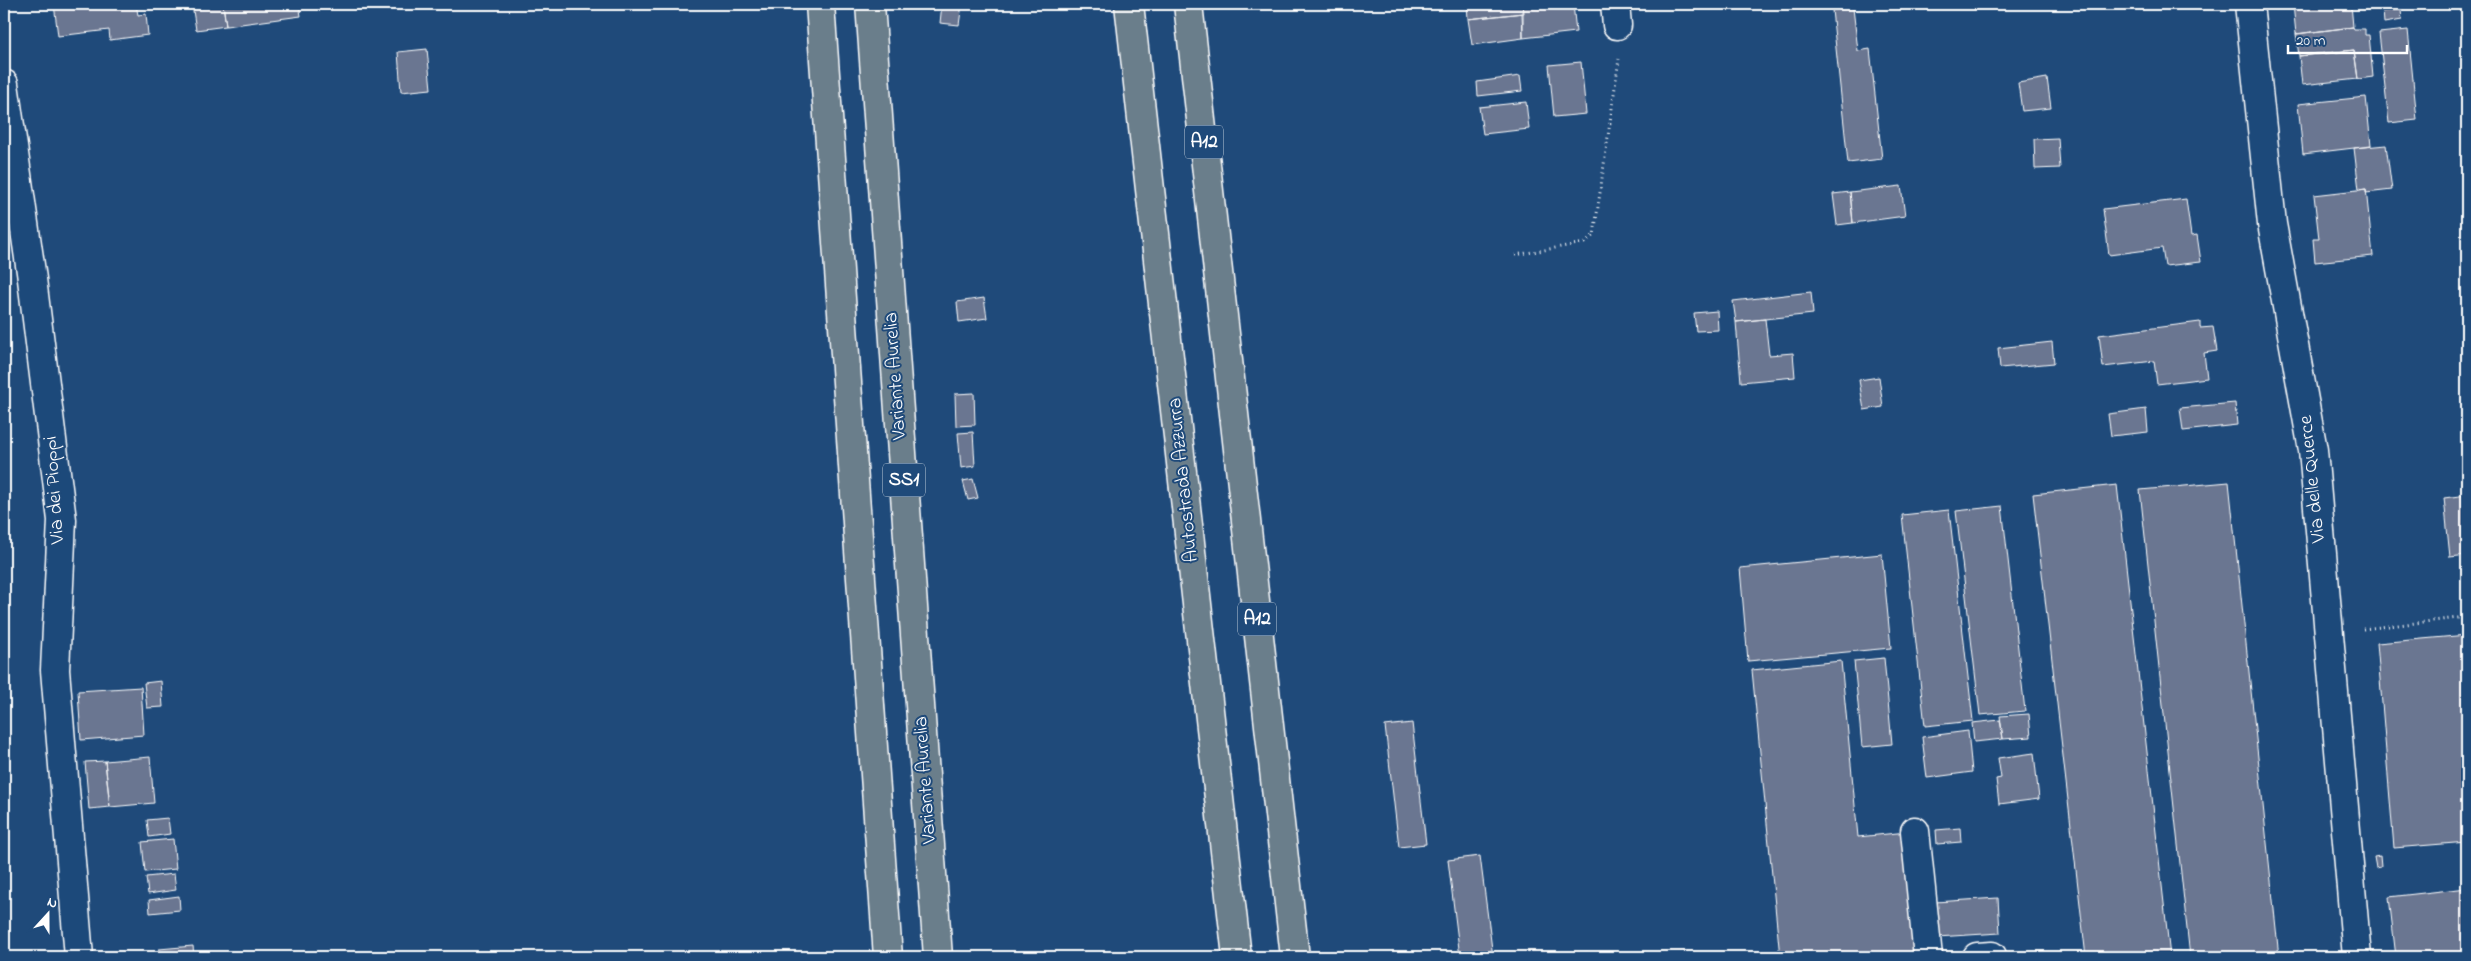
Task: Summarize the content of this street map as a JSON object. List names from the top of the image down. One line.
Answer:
{"streets":{"highway":["A12","Variante Aurelia","SS1","Autostrada Azzurra"],"street":["Via delle Querce","Via dei Pioppi"]},"scale_bar":"20 m","north":"top"}
